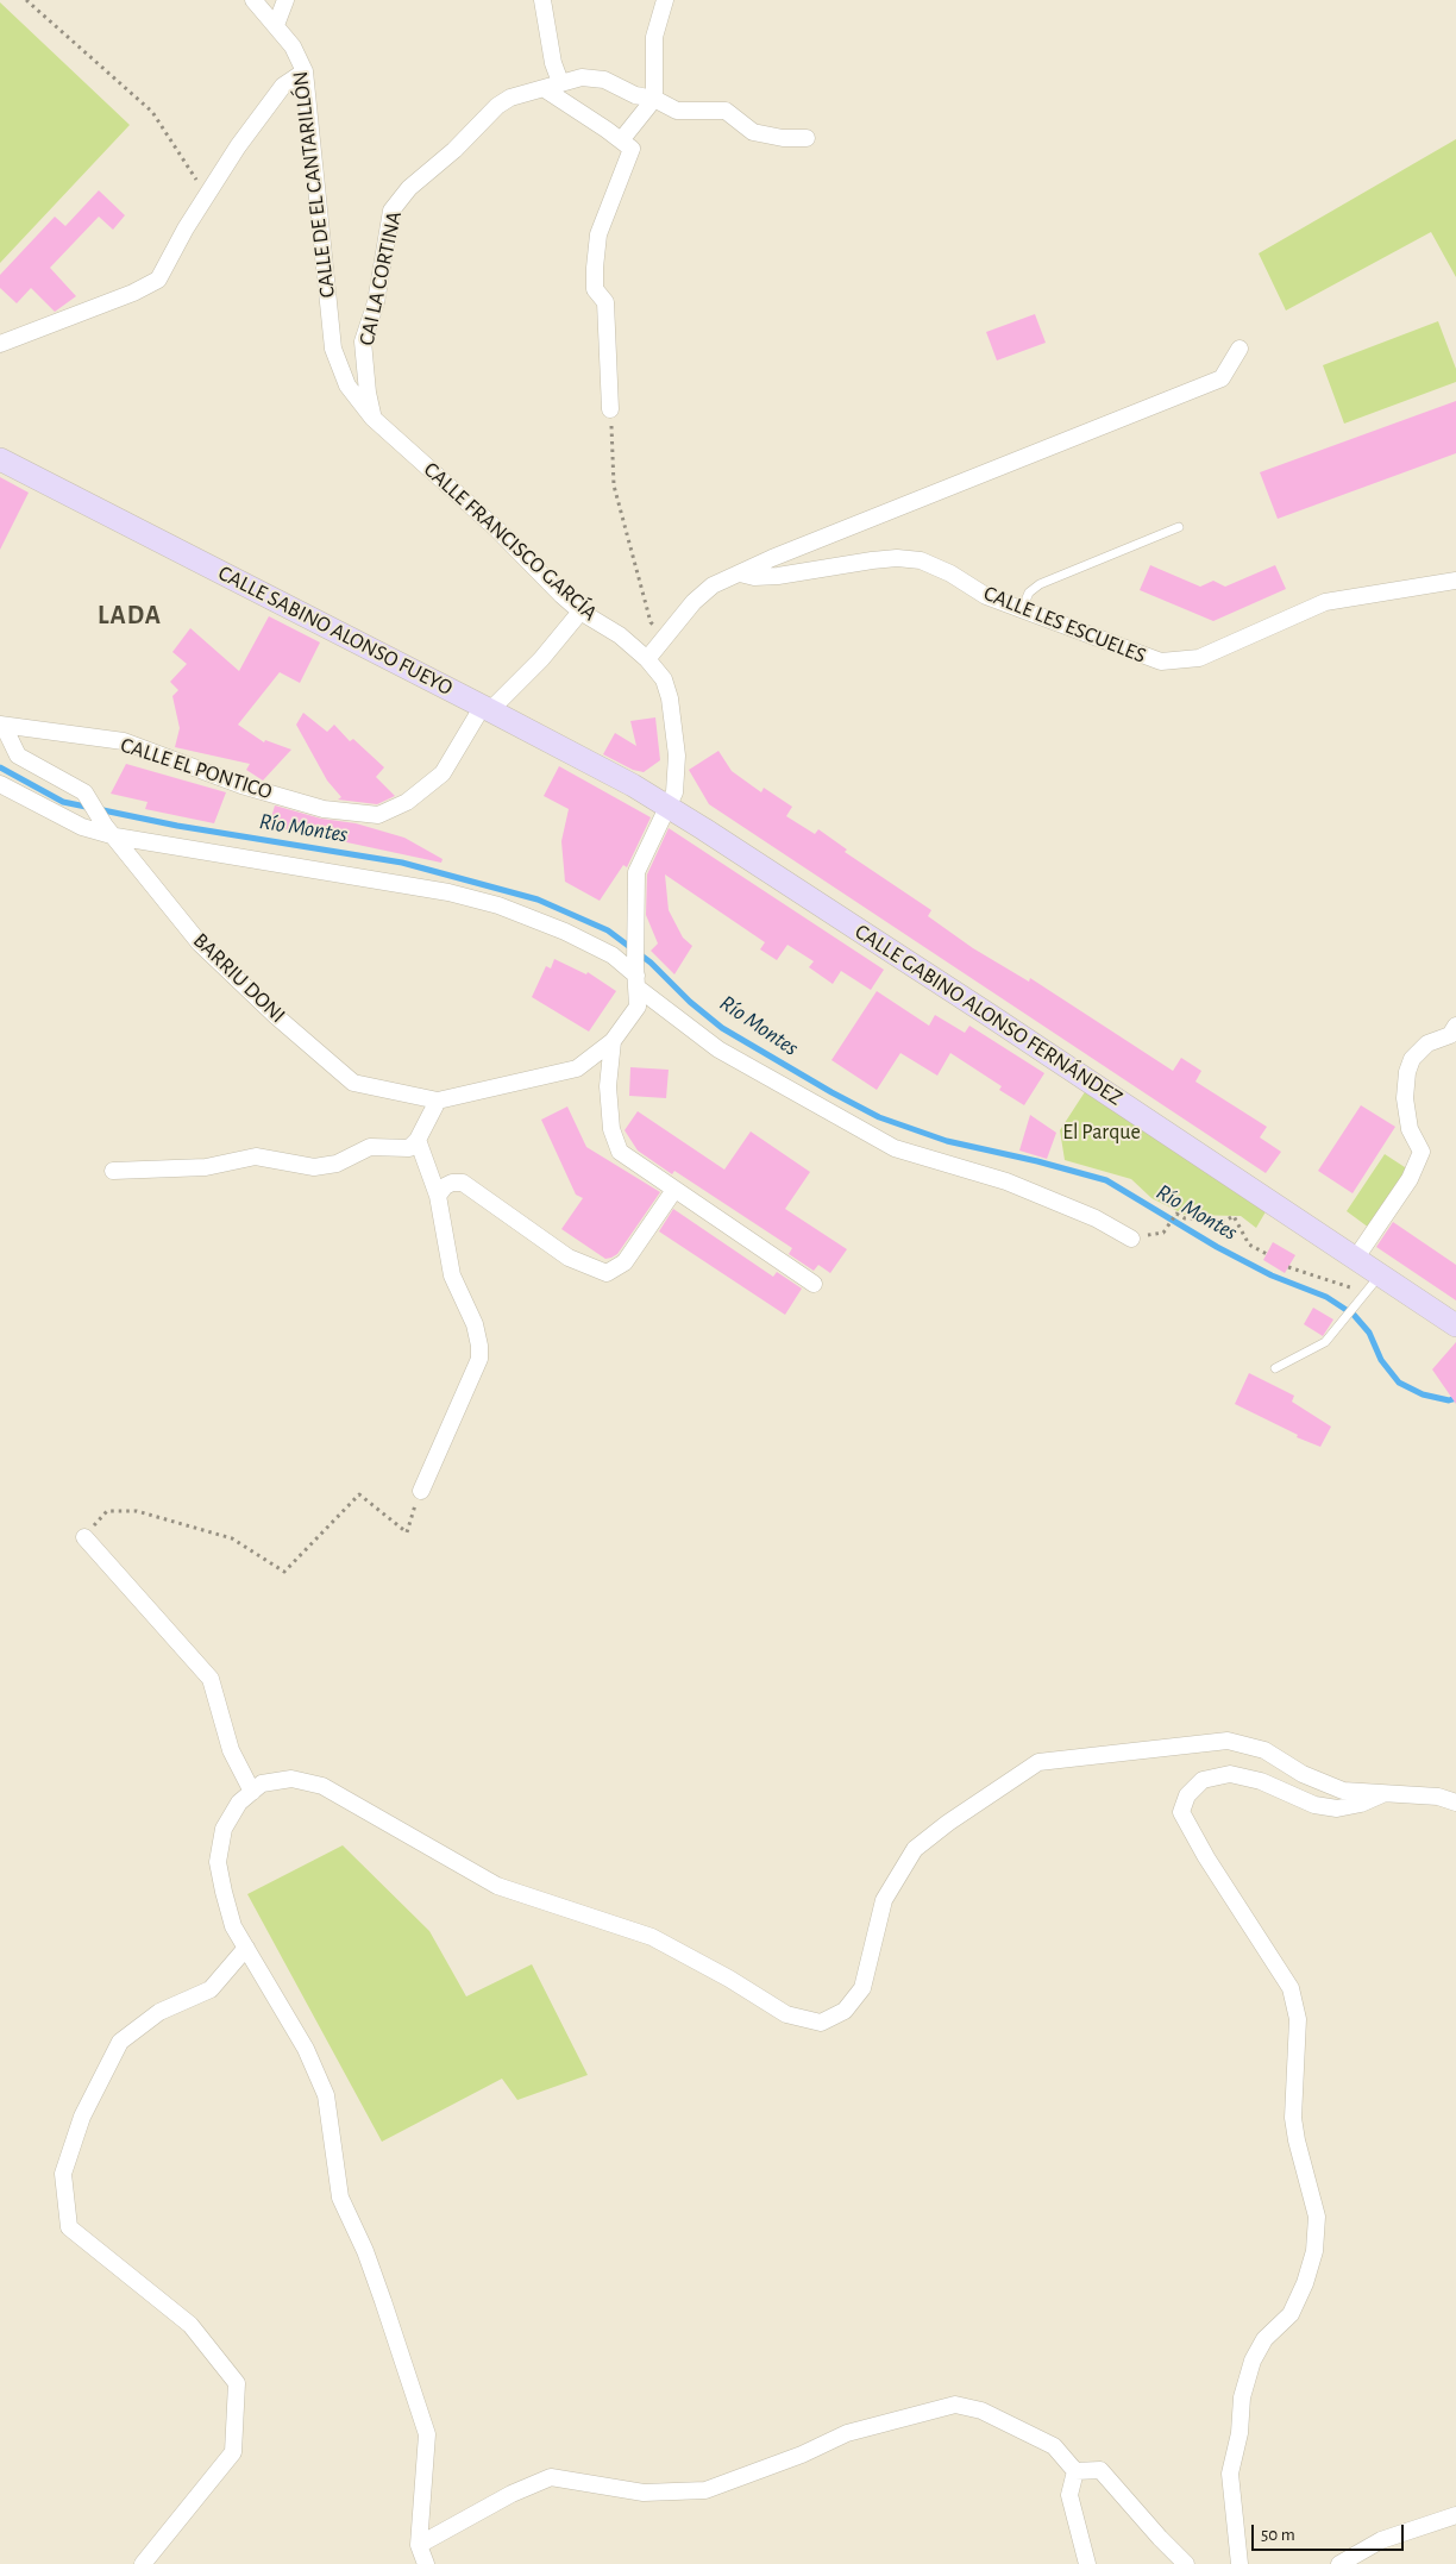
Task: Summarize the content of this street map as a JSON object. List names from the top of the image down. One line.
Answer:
{"streets":{"street":["CALLE DE EL CANTARILLÓN","CAI LA CORTINA","CALLE FRANCISCO GARCÍA","CALLE LES ESCUELES","CALLE SABINO ALONSO FUEYO","CALLE EL PONTICO","BARRIU DONI","CALLE GABINO ALONSO FERNÁNDEZ"]},"crossings":[["CALLE DE EL CANTARILLÓN","CALLE FRANCISCO GARCÍA"],["CAI LA CORTINA","CALLE FRANCISCO GARCÍA"],["CALLE FRANCISCO GARCÍA","CALLE SABINO ALONSO FUEYO"],["CALLE FRANCISCO GARCÍA","CALLE EL PONTICO"],["CALLE FRANCISCO GARCÍA","BARRIU DONI"],["CALLE FRANCISCO GARCÍA","CALLE GABINO ALONSO FERNÁNDEZ"],["CALLE SABINO ALONSO FUEYO","CALLE EL PONTICO"],["CALLE SABINO ALONSO FUEYO","BARRIU DONI"],["CALLE SABINO ALONSO FUEYO","CALLE GABINO ALONSO FERNÁNDEZ"],["CALLE EL PONTICO","BARRIU DONI"],["BARRIU DONI","CALLE GABINO ALONSO FERNÁNDEZ"]],"districts":["LADA"],"water":["Río Montes"],"parks":["El Parque"],"scale_bar":"50 m"}
